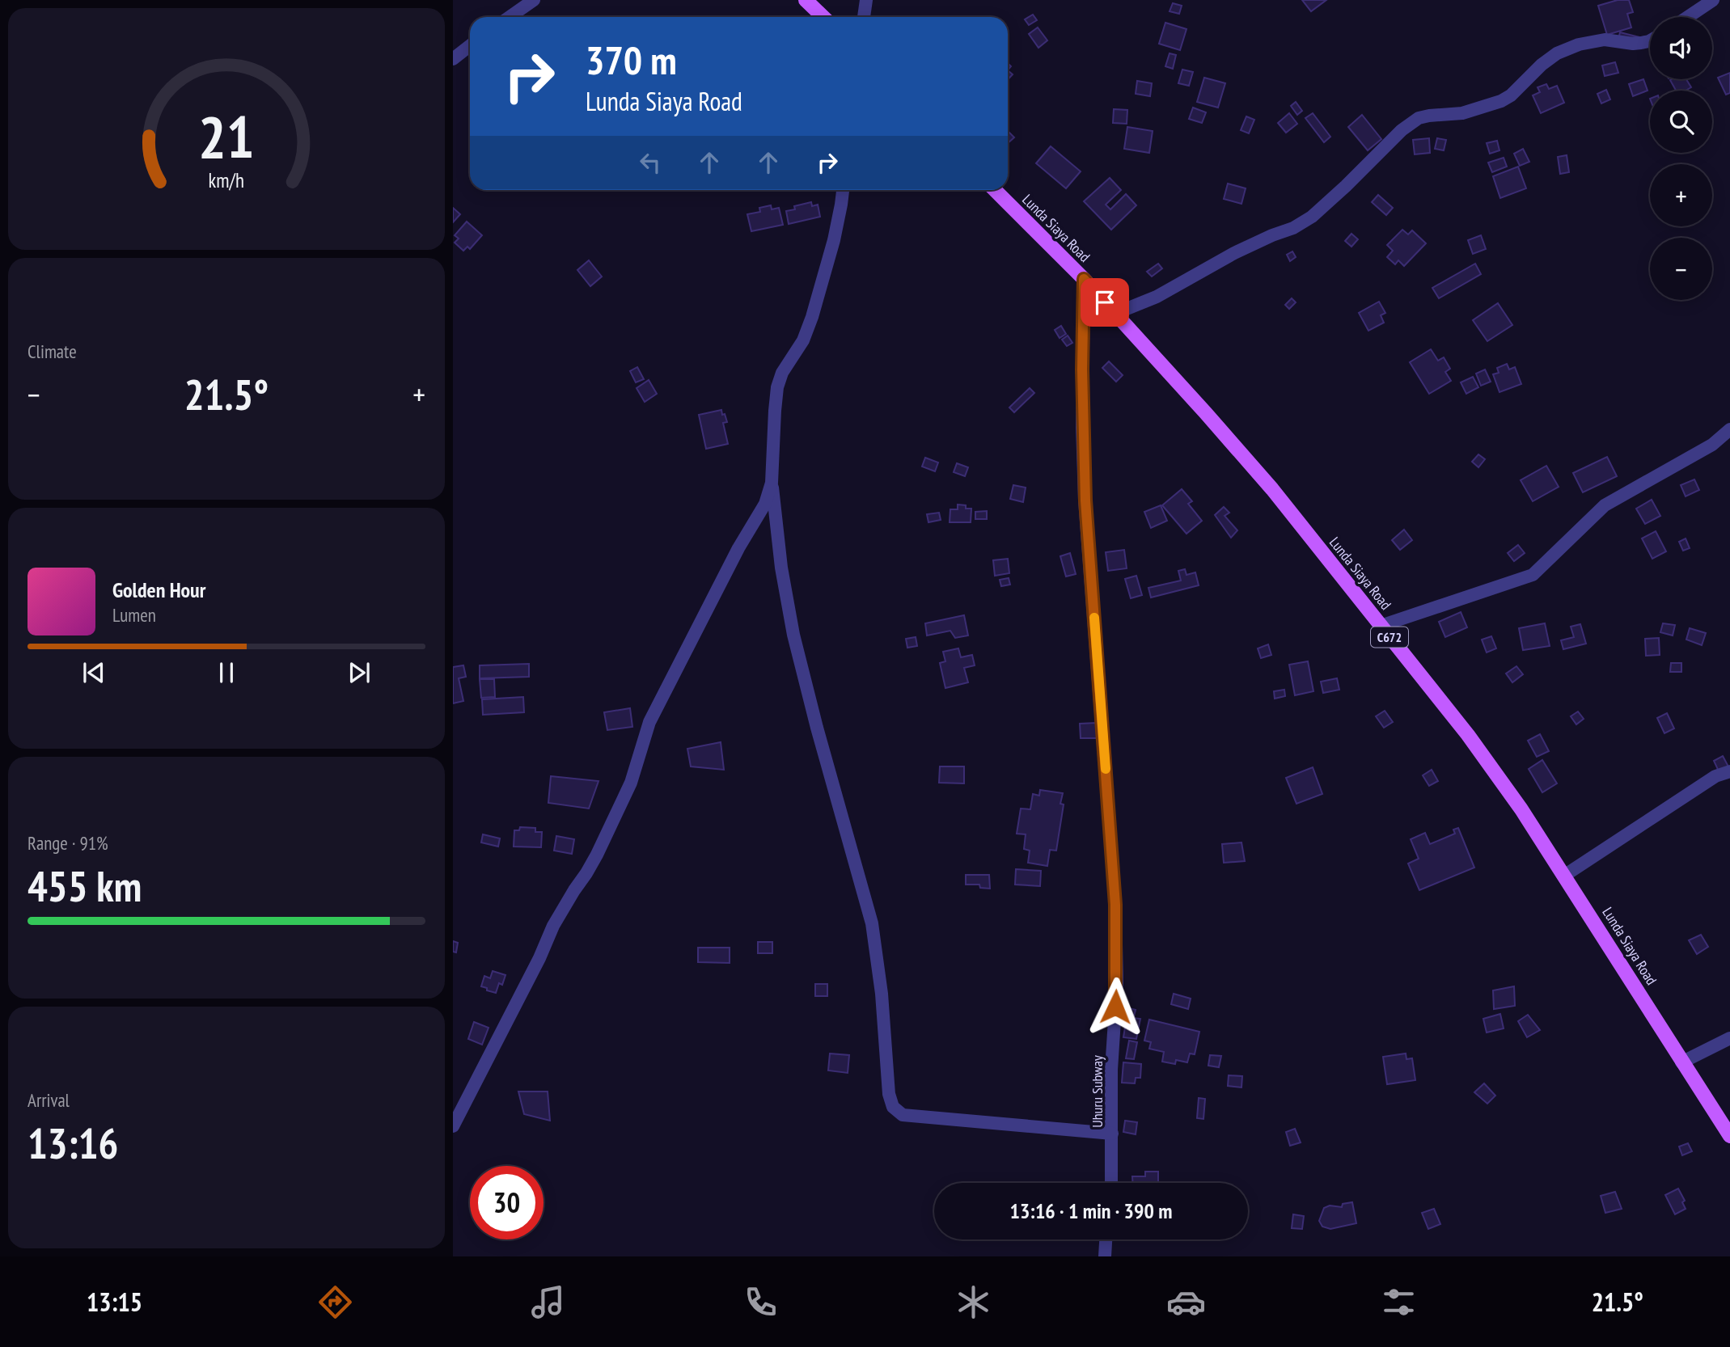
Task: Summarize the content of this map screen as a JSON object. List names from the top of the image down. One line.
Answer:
{"streets":{"main road":["Lunda Siaya Road","C672"],"street":["Uhuru Subway"]},"crossings":[["Lunda Siaya Road","Uhuru Subway"]],"page":{"map_buttons":["+","−"],"turn":["370 m","Lunda Siaya Road"],"tile":["Climate",["Range · 91%","455 km"],["Arrival","13:16"]],"heat":["−","21.5°","+"],"song":["Golden Hour","Lumen"],"limit":"30","trip":"13:16 · 1 min · 390 m","tabs":["13:15","21.5°"],"gauge":["21","km/h"]}}
